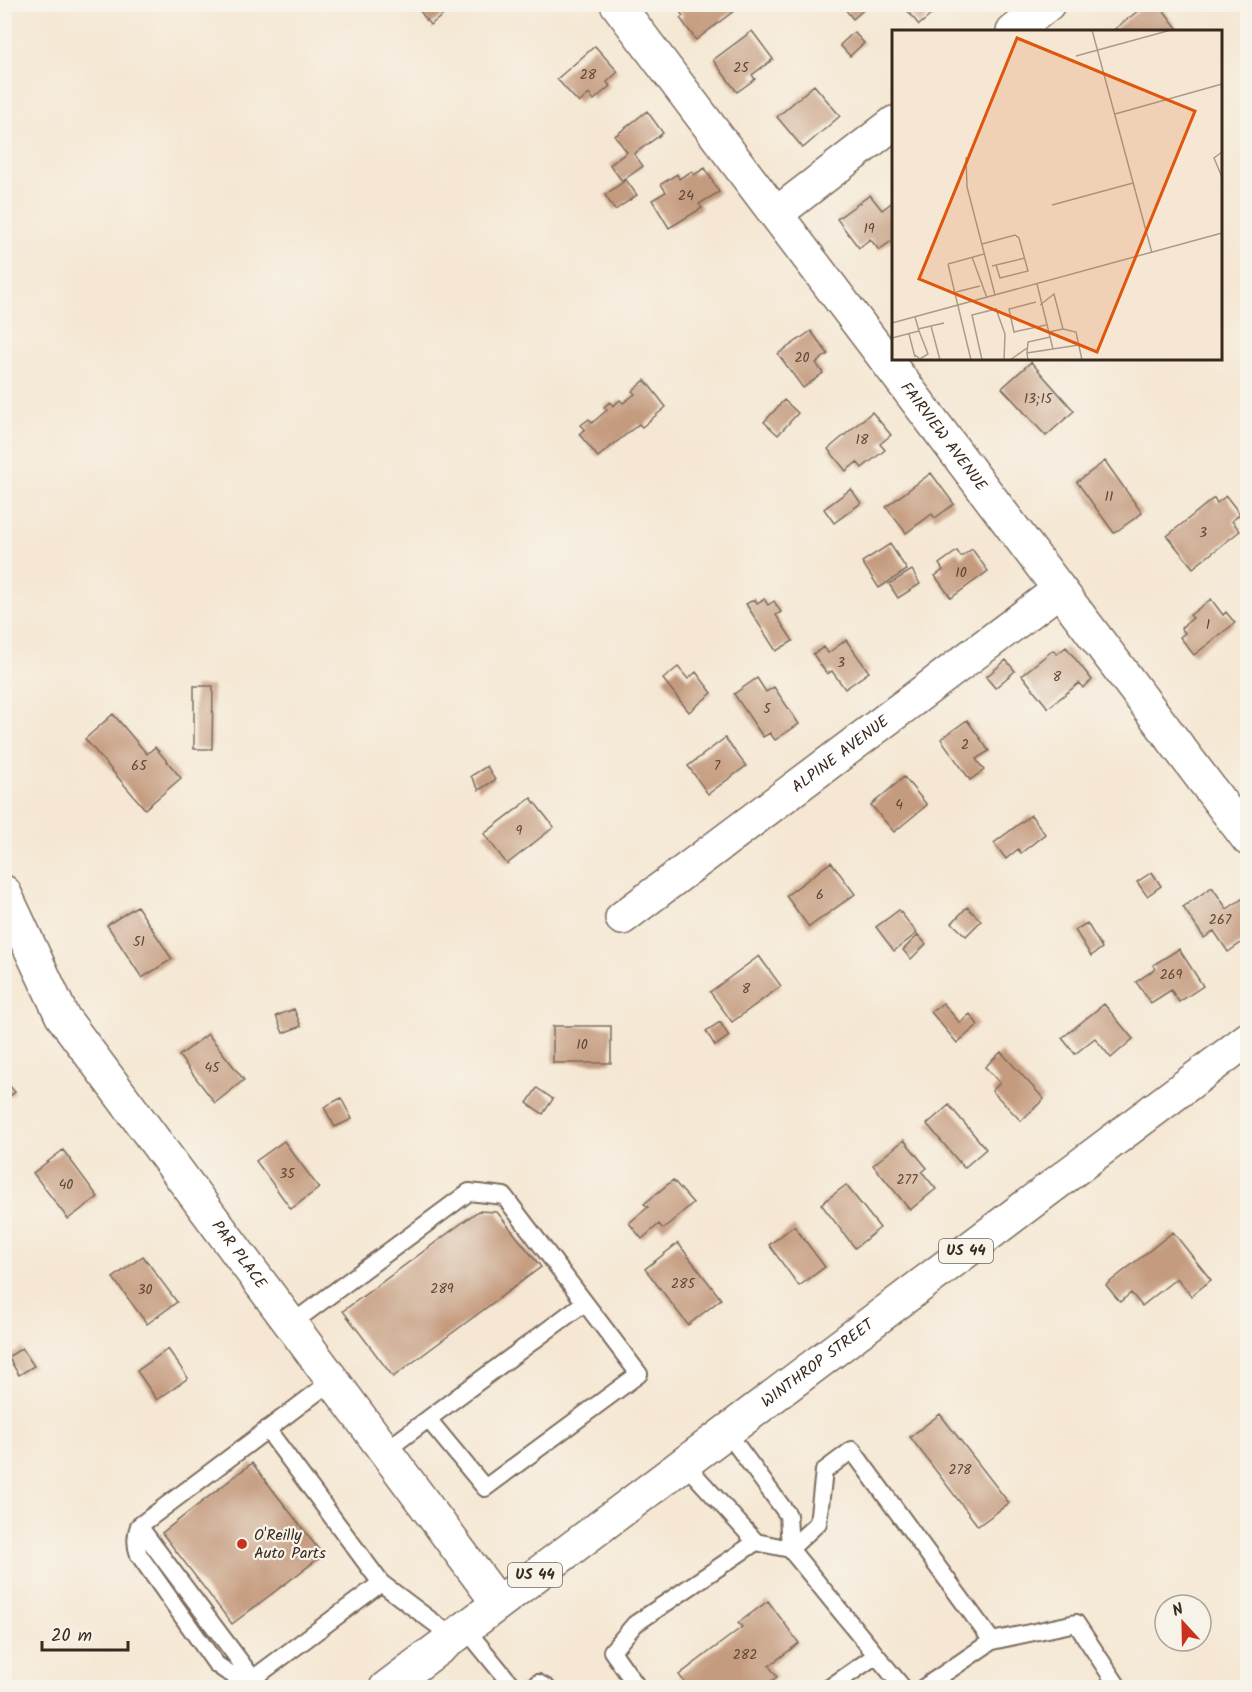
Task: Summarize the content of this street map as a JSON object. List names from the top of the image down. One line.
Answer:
{"streets":{"main road":["FAIRVIEW AVENUE","ALPINE AVENUE","US 44","PAR PLACE","WINTHROP STREET"]},"crossings":[["FAIRVIEW AVENUE","ALPINE AVENUE"],["PAR PLACE","WINTHROP STREET"]],"places":["O'Reilly Auto Parts"],"house_numbers":["25","28","24","19","20","13;15","18","11","3","10","1","3","8","5","2","65","7","4","9","6","267","51","269","8","10","45","35","277","40","285","289","30","278","282"],"scale_bar":"20 m","north":"top"}
